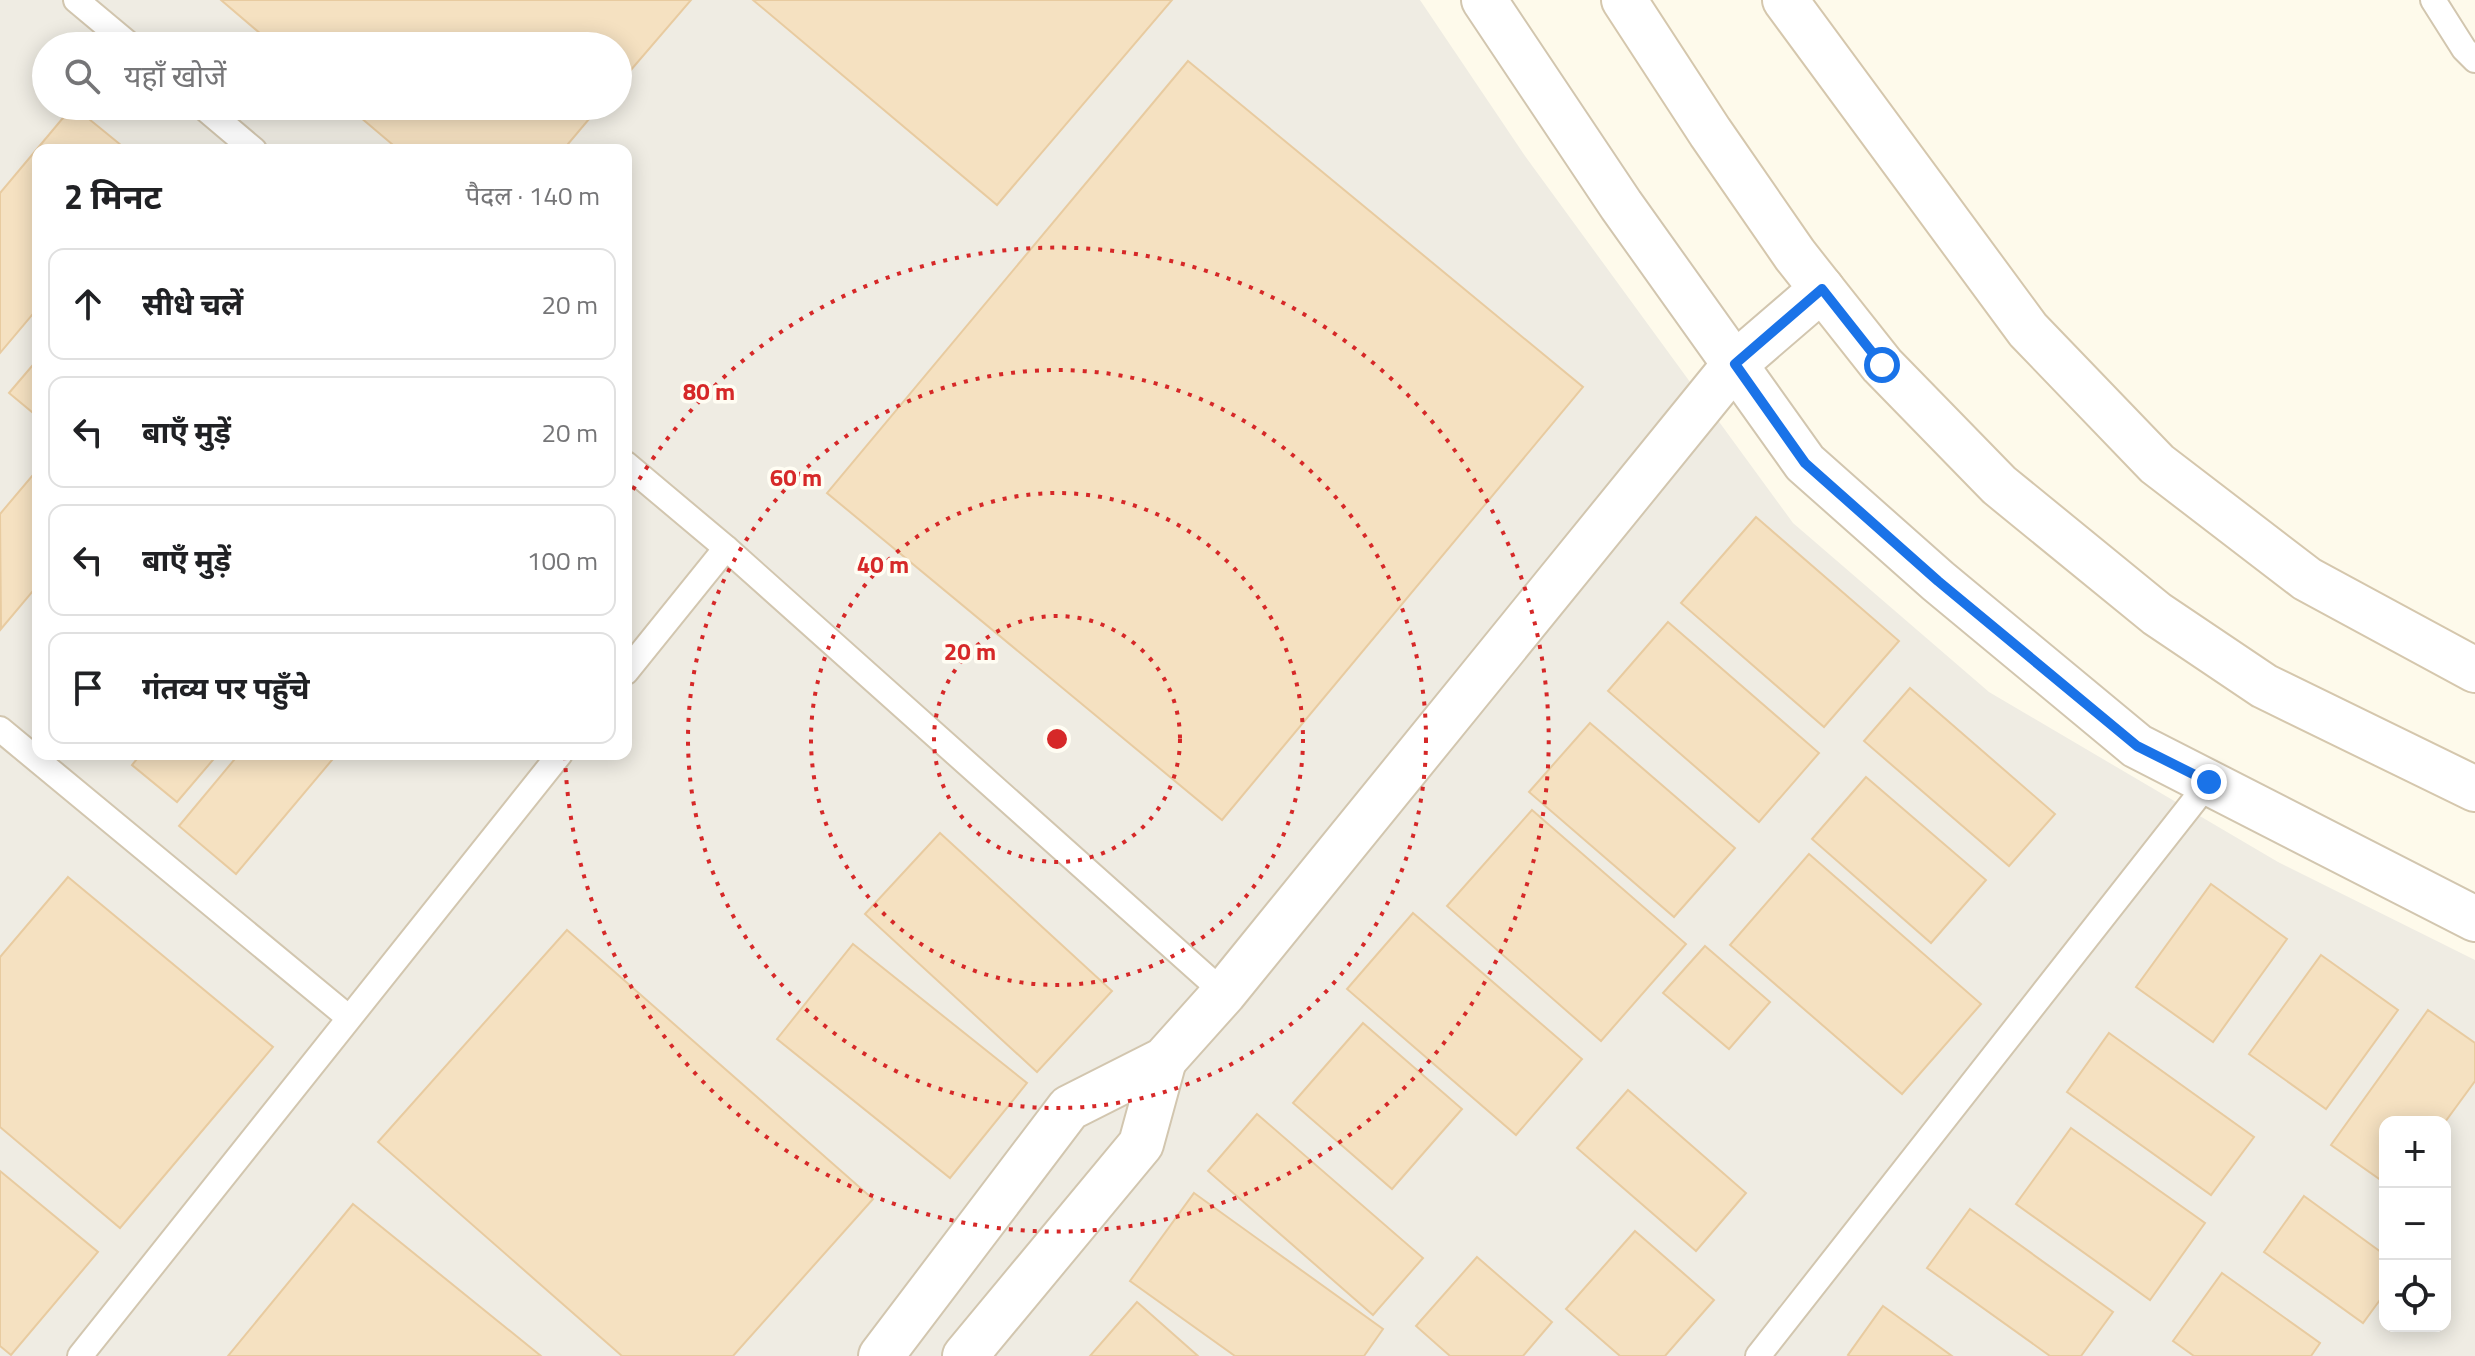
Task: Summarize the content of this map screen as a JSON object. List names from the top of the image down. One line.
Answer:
{"page":{"search":"यहाँ खोजें","heading":["2 मिनट","पैदल · 140 m"],"list":[["सीधे चलें","20 m"],["बाएँ मुड़ें","20 m"],["बाएँ मुड़ें","100 m"],"गंतव्य पर पहुँचे"],"map_buttons":["+","−"]},"rings":["80 m","60 m","40 m","20 m"]}
